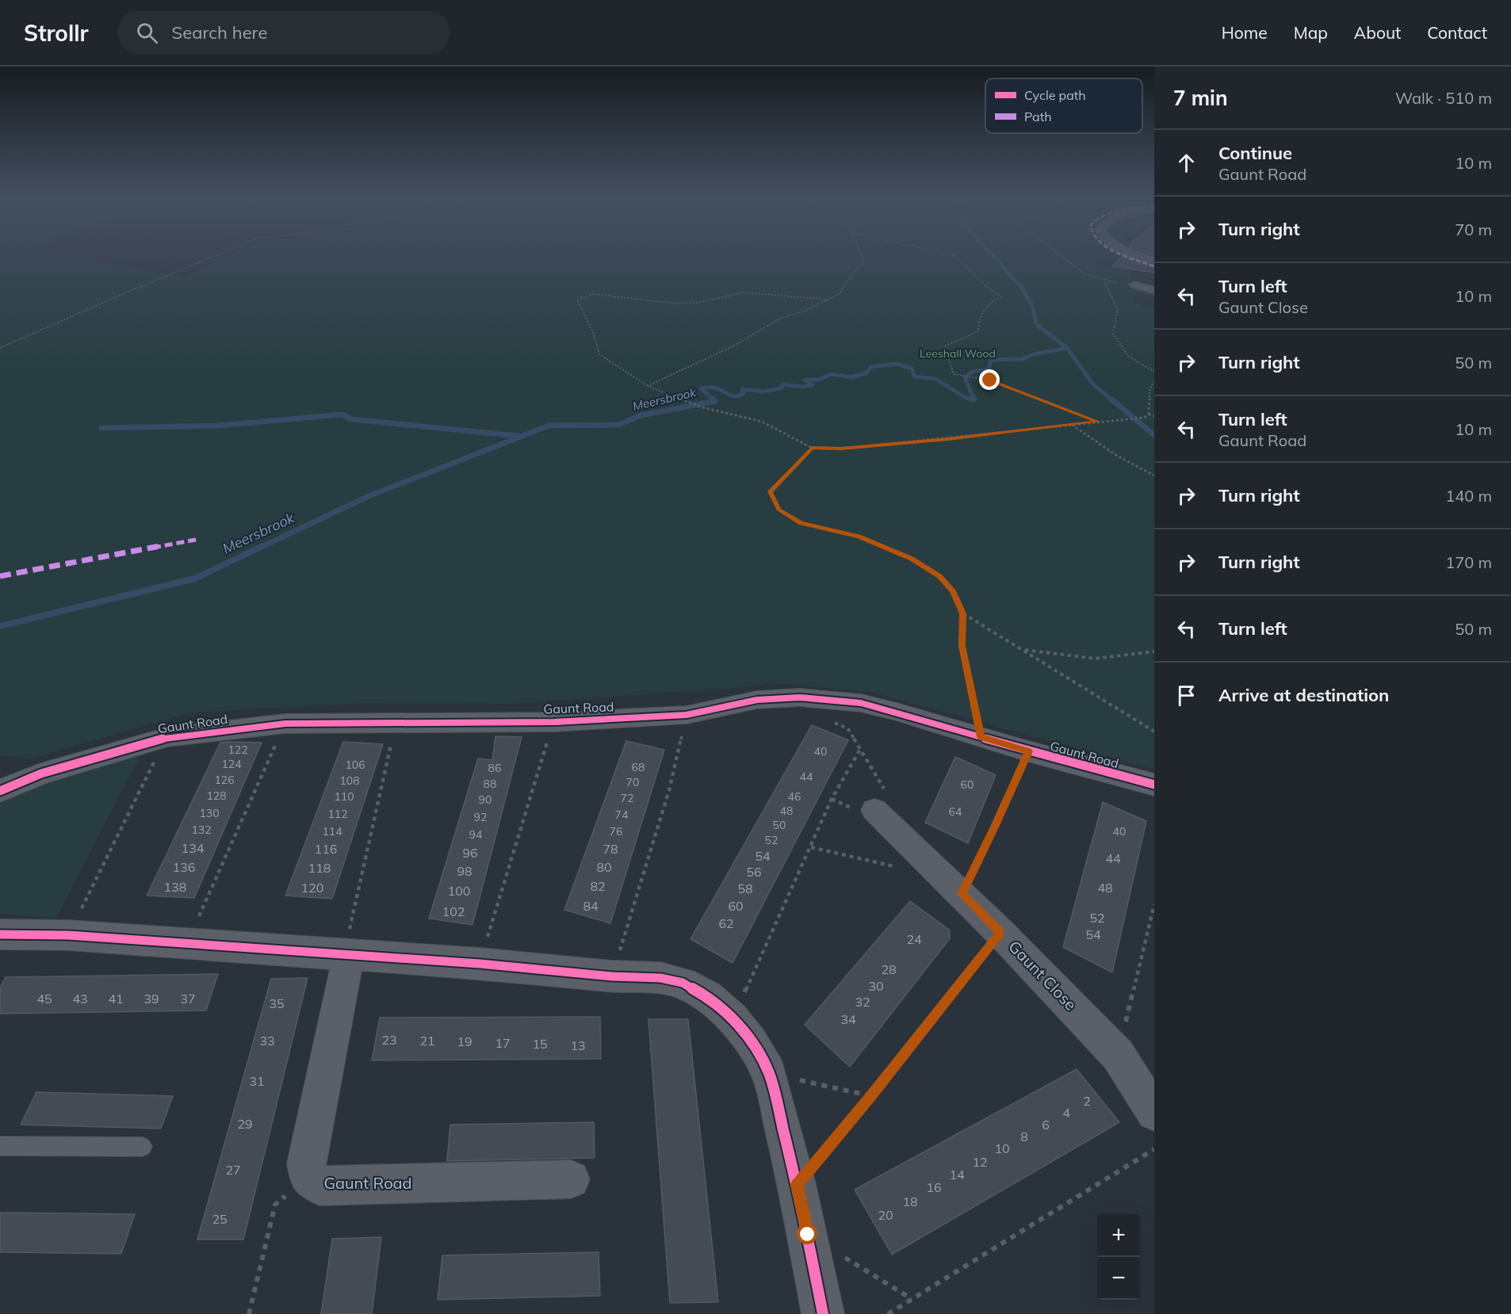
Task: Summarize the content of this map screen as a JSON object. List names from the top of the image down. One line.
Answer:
{"streets":{"street":["Gaunt Road","Gaunt Close"]},"water":["Meersbrook"],"parks":["Leeshall Wood"],"house_numbers":["122","40","124","106","68","86","44","126","108","70","88","60","128","110","46","72","90","48","64","130","112","74","92","50","132","114","76","40","94","52","134","116","78","96","54","44","136","80","118","98","56","82","138","120","48","58","100","84","60","102","52","62","54","24","28","30","45","43","41","39","37","32","35","34","23","33","21","19","17","15","13","31","2","4","29","6","8","10","12","27","14","16","18","20","25"],"legend":["Cycle path","Path"],"page":{"header":"Strollr","search":"Search here","nav":["Home","Map","About","Contact"],"heading":["7 min","Walk · 510 m"],"list":[["Continue","Gaunt Road","10 m"],["Turn right","70 m"],["Turn left","Gaunt Close","10 m"],["Turn right","50 m"],["Turn left","Gaunt Road","10 m"],["Turn right","140 m"],["Turn right","170 m"],["Turn left","50 m"],"Arrive at destination"],"map_buttons":["+","−"]}}
